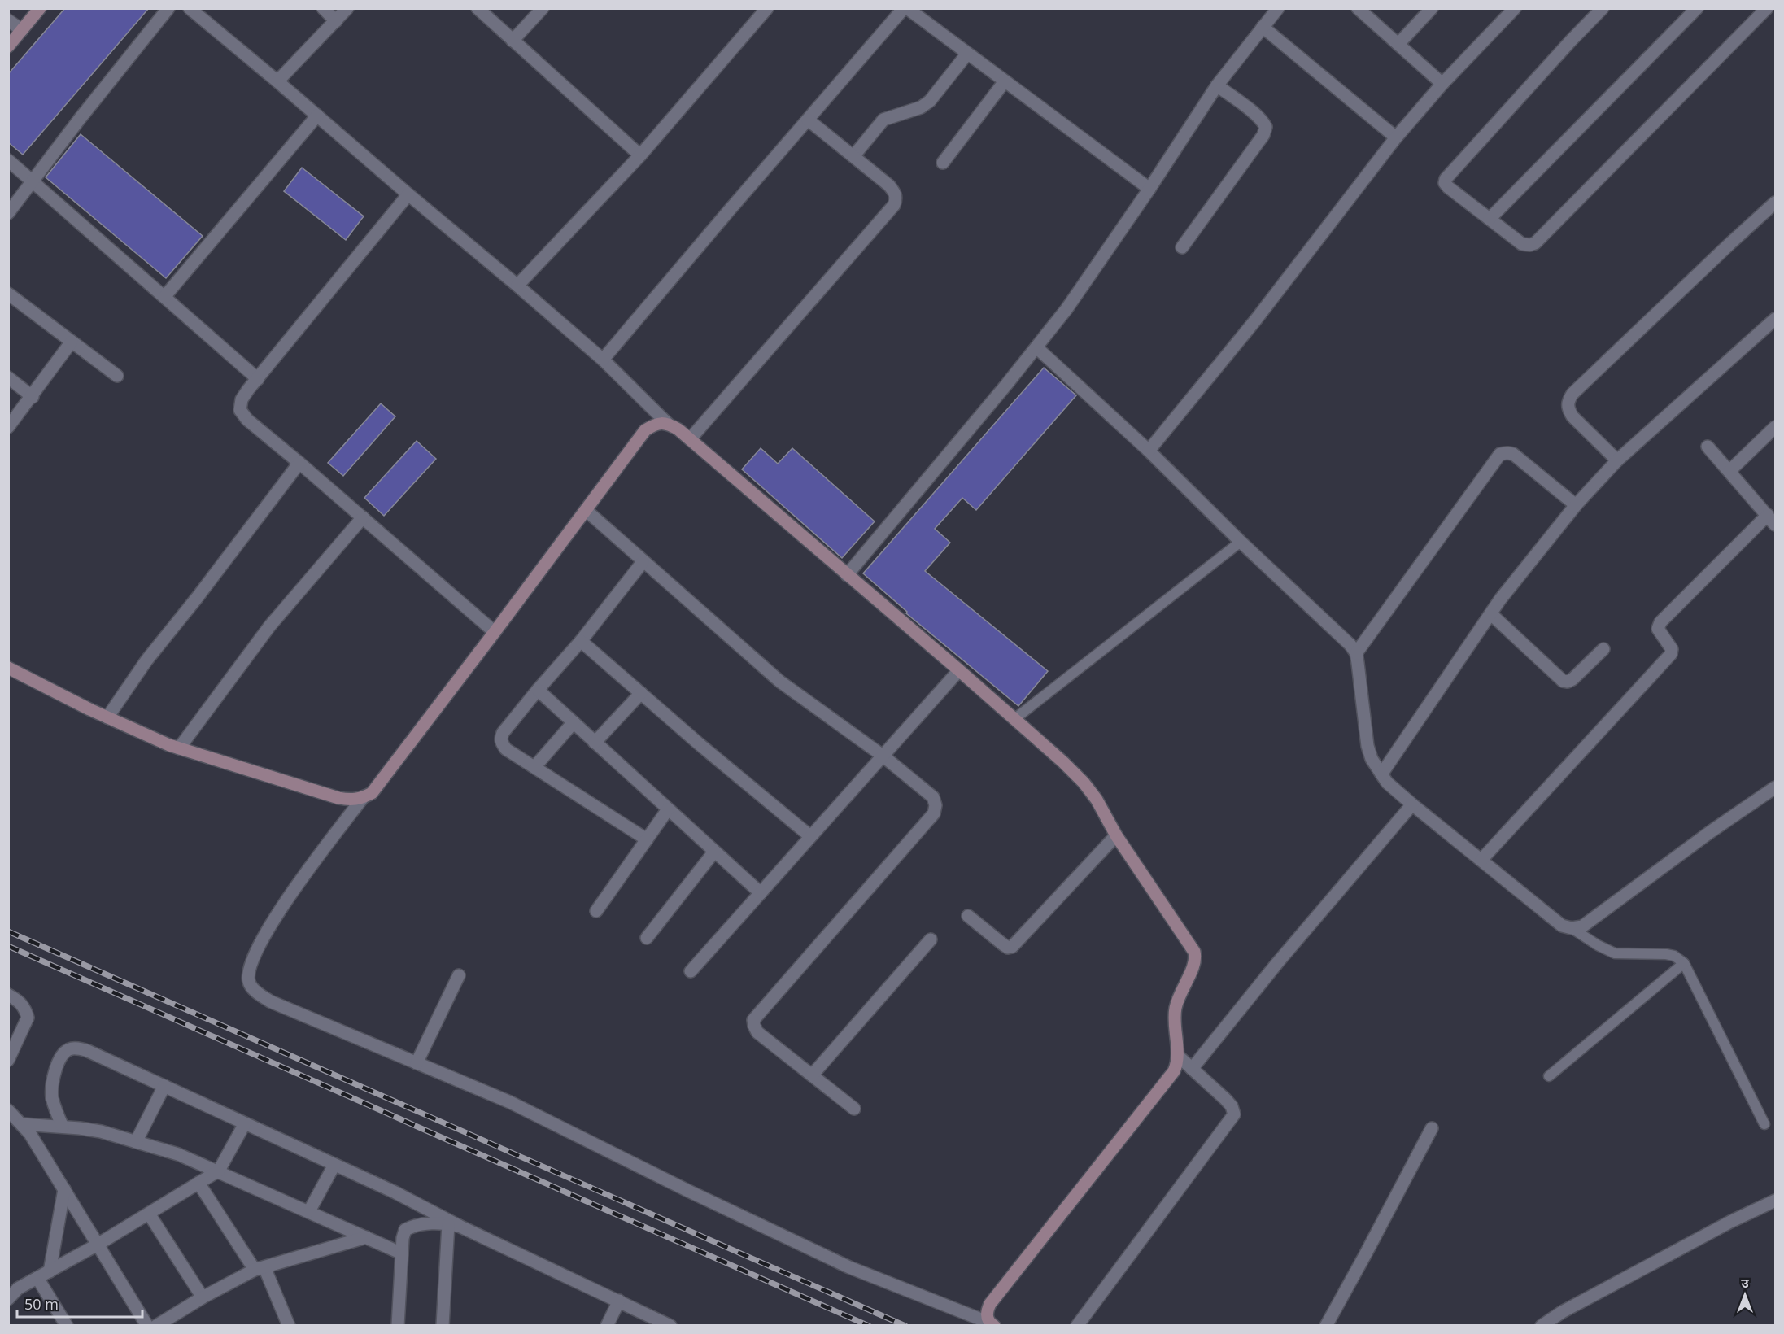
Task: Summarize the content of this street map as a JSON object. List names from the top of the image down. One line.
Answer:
{"scale_bar":"50 m","north":"top"}
